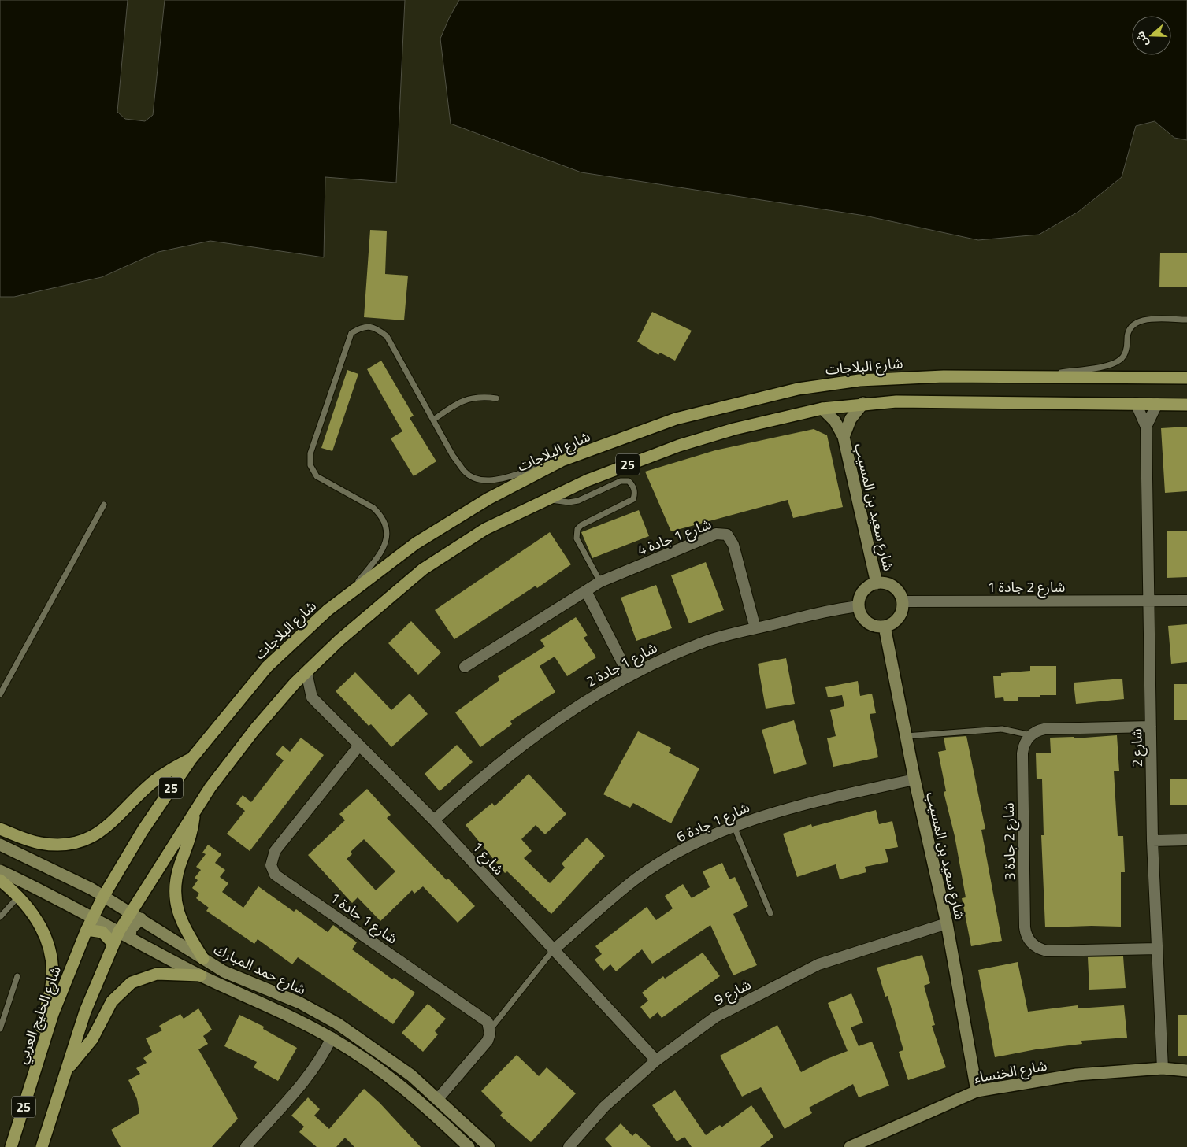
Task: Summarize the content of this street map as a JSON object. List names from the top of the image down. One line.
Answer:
{"streets":{"main road":["شارع البلاجات","25","شارع الخليج العربي"],"street":["شارع سعيد بن المسيب","شارع 1 جادة 4","شارع 2 جادة 1","شارع 1 جادة 2","شارع 2","شارع 1 جادة 6","شارع 2 جادة 3","شارع 1","شارع 1 جادة 1","شارع حمد المبارك","شارع 9","شارع الخنساء"]},"crossings":[["شارع البلاجات","شارع حمد المبارك"],["شارع البلاجات","شارع الخليج العربي"],["25","شارع سعيد بن المسيب"],["25","شارع 2"],["25","شارع 1"],["25","شارع حمد المبارك"],["شارع سعيد بن المسيب","شارع 2 جادة 1"],["شارع سعيد بن المسيب","شارع 1 جادة 2"],["شارع سعيد بن المسيب","شارع 1 جادة 6"],["شارع سعيد بن المسيب","شارع 9"],["شارع سعيد بن المسيب","شارع الخنساء"],["شارع 1 جادة 4","شارع 1 جادة 2"],["شارع 2 جادة 1","شارع 1 جادة 2"],["شارع 2 جادة 1","شارع 2"],["شارع 1 جادة 2","شارع 1"],["شارع 2","شارع 2 جادة 3"],["شارع 2","شارع الخنساء"],["شارع 1 جادة 6","شارع 1"],["شارع 1","شارع 1 جادة 1"],["شارع 1","شارع 9"],["شارع حمد المبارك","شارع الخليج العربي"]],"north":"left"}
